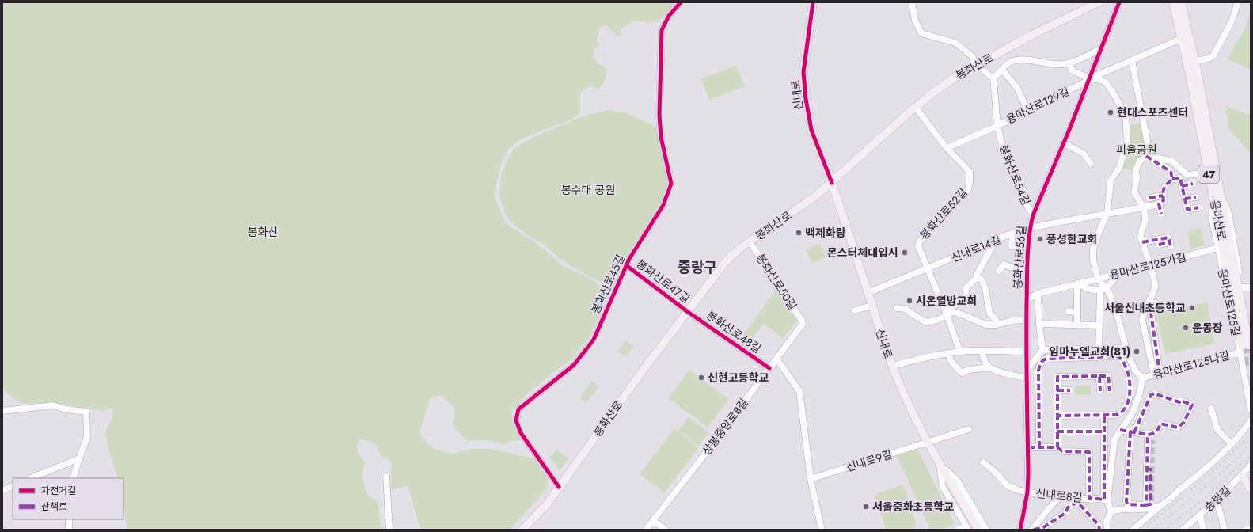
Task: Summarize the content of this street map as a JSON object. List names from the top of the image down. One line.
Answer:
{"streets":{"main road":["봉화산로","신내로","47","용마산로"],"street":["용마산로129길","봉화산로54길","봉화산로52길","신내로14길","봉화산로56길","용마산로125가길","봉화산로47길","봉화산로50길","봉화산로45길","용마산로125길","봉화산로48길","용마산로125나길","상봉중앙로8길","신내로9길","신내로8길","송림길"]},"crossings":[["봉화산로","신내로"],["봉화산로","봉화산로52길"],["봉화산로","봉화산로47길"],["봉화산로","봉화산로50길"],["봉화산로","봉화산로45길"],["봉화산로","봉화산로48길"],["신내로","신내로14길"],["신내로","신내로9길"],["용마산로129길","봉화산로54길"],["용마산로129길","봉화산로52길"],["용마산로129길","용마산로"],["용마산로129길","봉화산로56길"],["봉화산로54길","봉화산로56길"],["봉화산로52길","신내로14길"],["용마산로","용마산로125길"],["용마산로","용마산로125나길"],["신내로14길","봉화산로56길"],["봉화산로56길","용마산로125가길"],["봉화산로56길","신내로8길"],["용마산로125가길","용마산로125길"],["봉화산로47길","봉화산로45길"],["봉화산로47길","봉화산로48길"],["봉화산로50길","상봉중앙로8길"],["용마산로125길","용마산로125나길"],["봉화산로48길","상봉중앙로8길"]],"districts":["중랑구"],"parks":["피울공원","봉수대 공원","봉화산"],"places":["현대스포츠센터","백제화랑","풍성한교회","몬스터체대입시","시온열방교회","서울신내초등학교","운동장","임마누엘교회(81)","신현고등학교","서울중화초등학교"],"legend":["자전거길","산책로"]}
